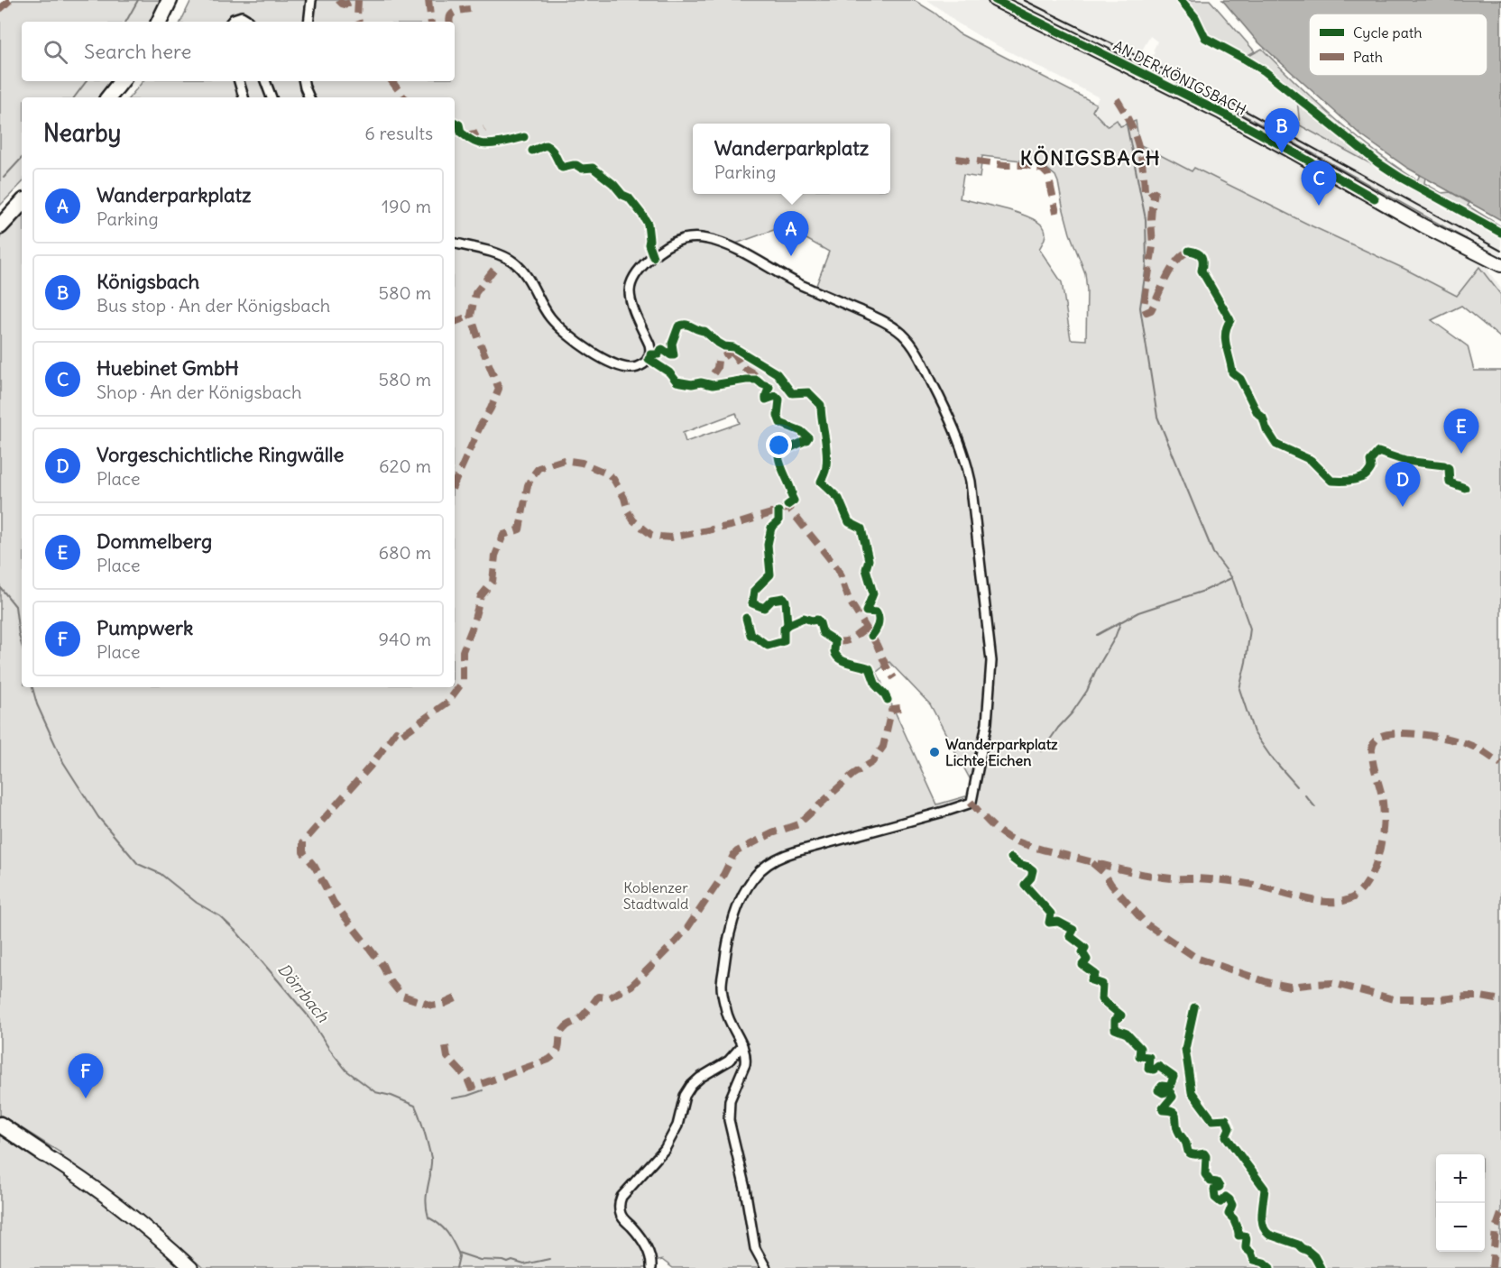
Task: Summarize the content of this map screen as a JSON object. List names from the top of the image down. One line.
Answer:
{"streets":{"main road":["AN DER KÖNIGSBACH"]},"districts":["KÖNIGSBACH"],"water":["Dörrbach"],"parks":["Koblenzer Stadtwald"],"places":["Wanderparkplatz Lichte Eichen"],"legend":["Cycle path","Path"],"page":{"search":"Search here","heading":["Nearby","6 results"],"pins":["B","C","A","E","D","F"],"popup":["Wanderparkplatz","Parking"],"list":[{"mark":"A","name":"Wanderparkplatz","note":"Parking","value":"190 m"},{"mark":"B","name":"Königsbach","note":"Bus stop · An der Königsbach","value":"580 m"},{"mark":"C","name":"Huebinet GmbH","note":"Shop · An der Königsbach","value":"580 m"},{"mark":"D","name":"Vorgeschichtliche Ringwälle","note":"Place","value":"620 m"},{"mark":"E","name":"Dommelberg","note":"Place","value":"680 m"},{"mark":"F","name":"Pumpwerk","note":"Place","value":"940 m"}],"map_buttons":["+","−"]}}
